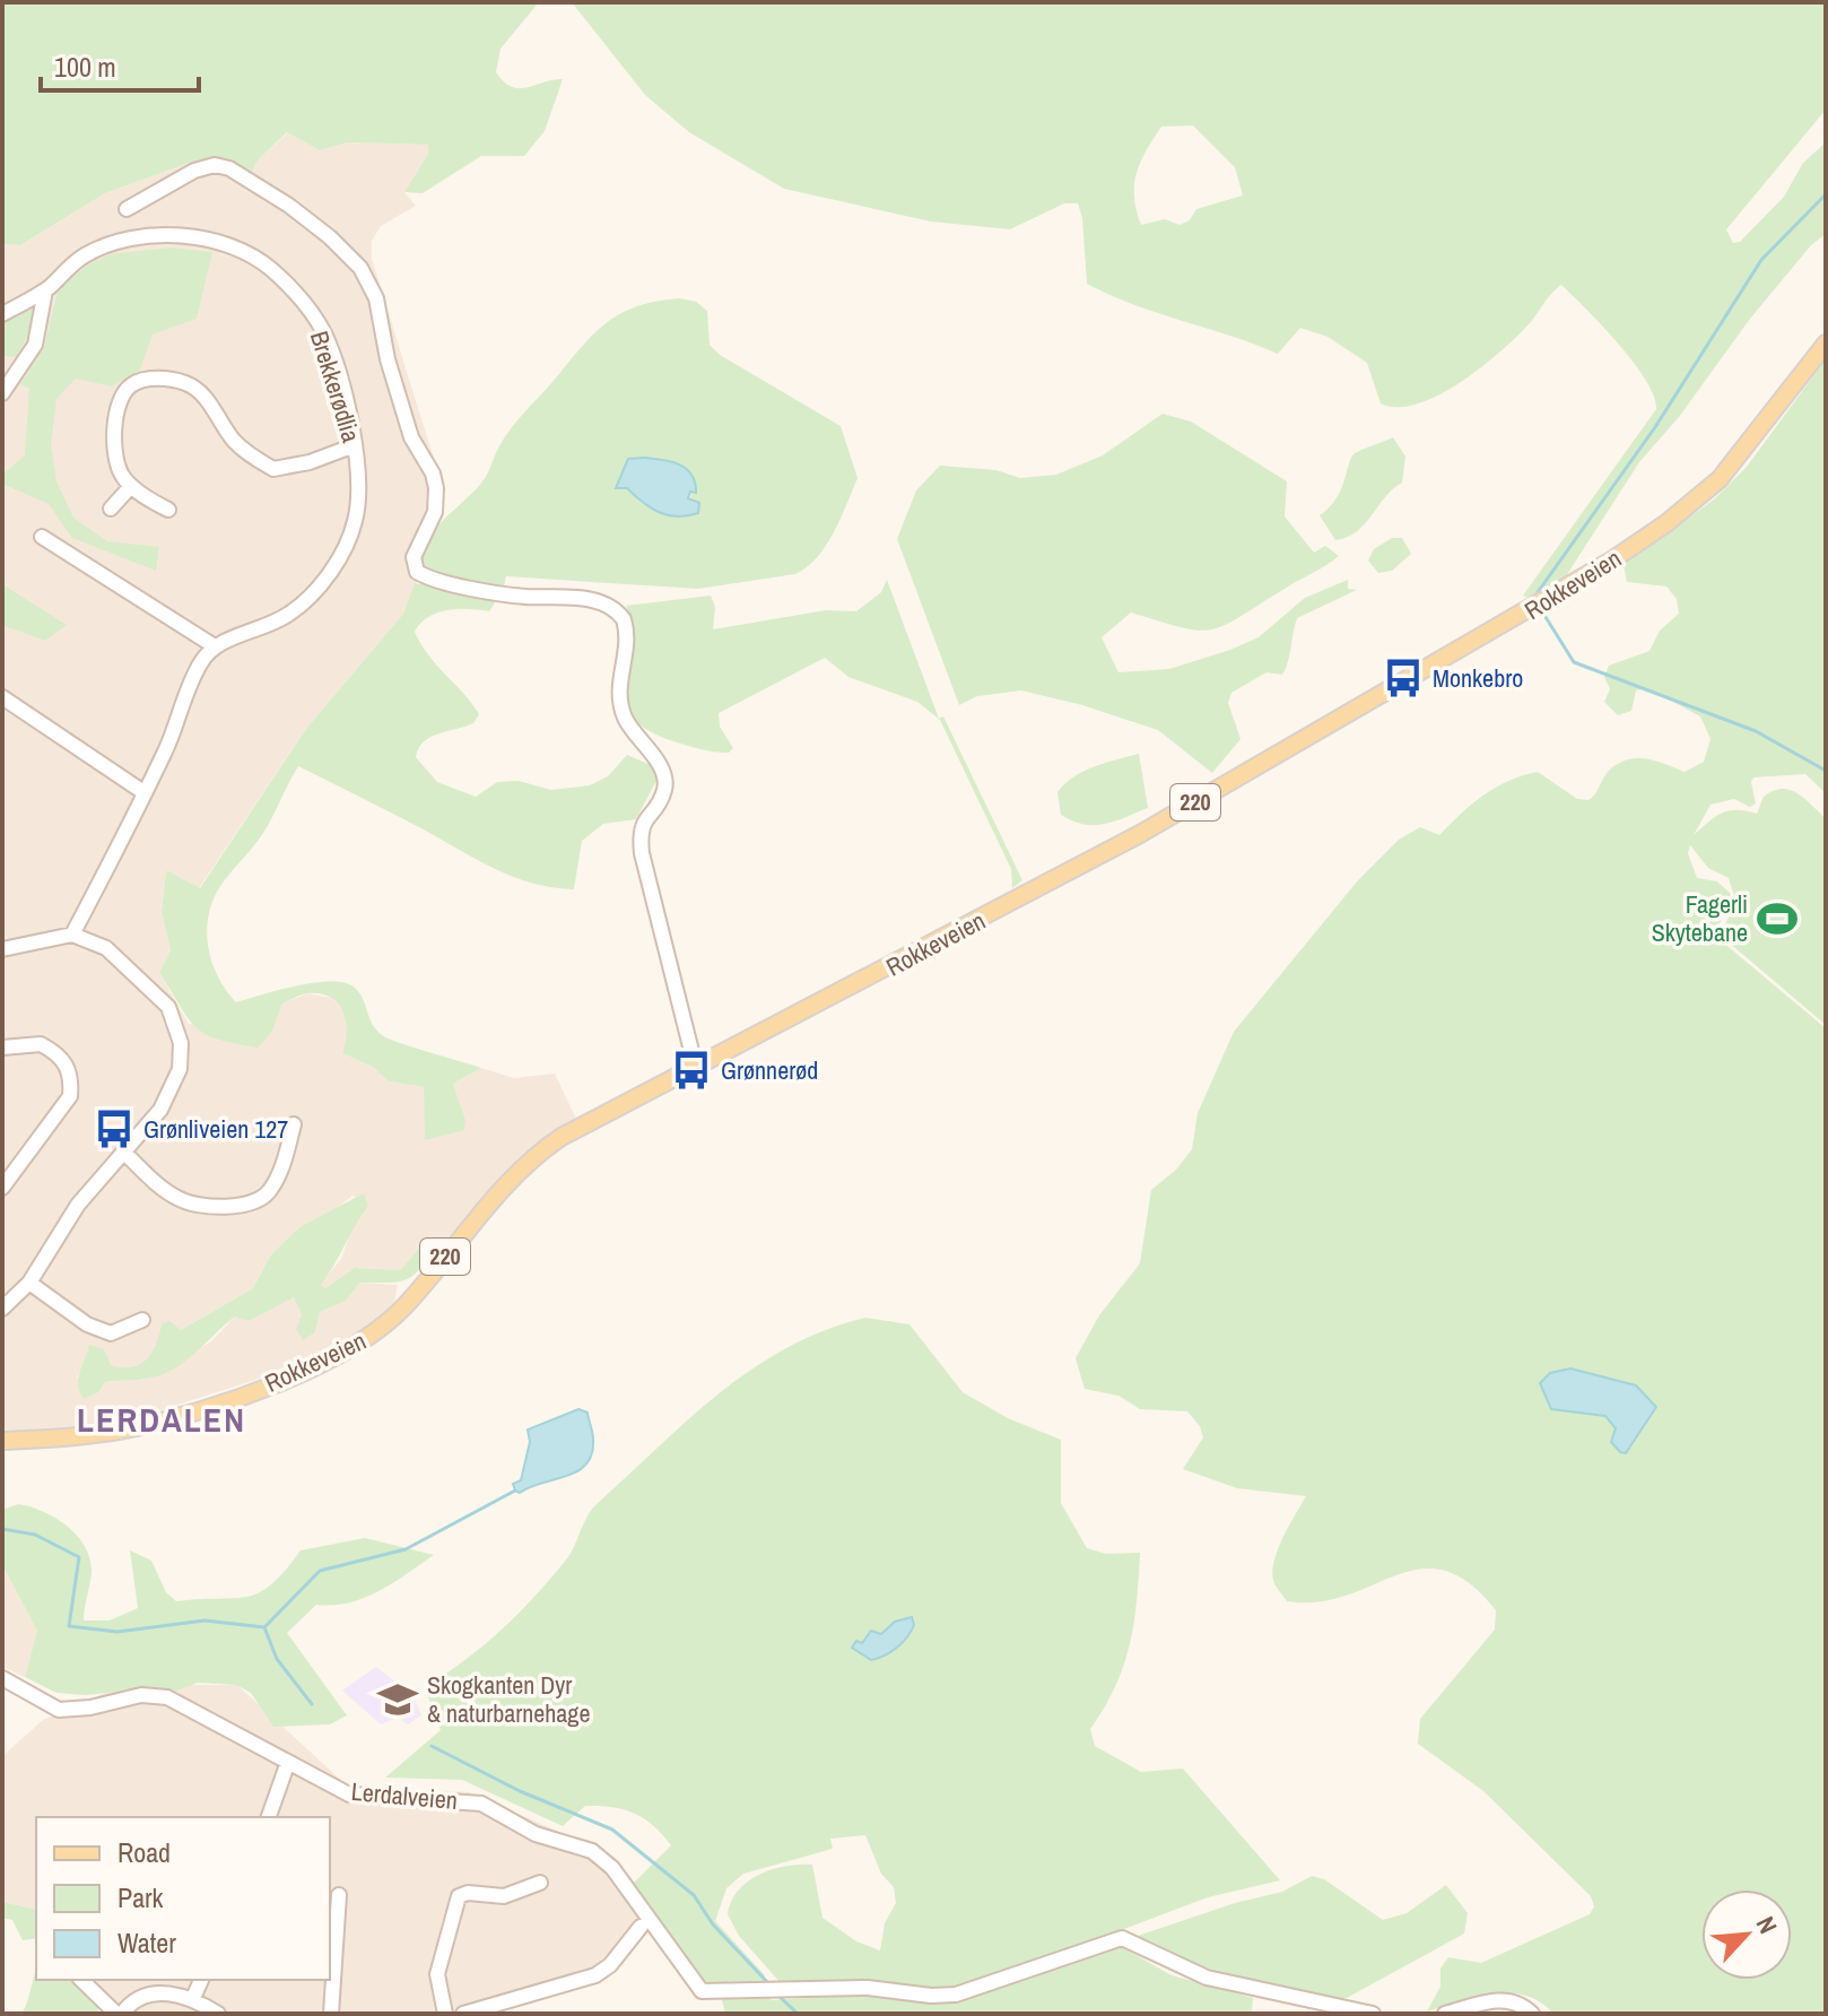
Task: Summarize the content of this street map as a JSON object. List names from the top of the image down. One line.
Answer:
{"streets":{"main road":["Rokkeveien","220"],"street":["Brekkerødlia","Lerdalveien"]},"districts":["LERDALEN"],"places":{"bus stop":["Monkebro","Grønnerød","Grønliveien 127"],"sports":["Fagerli Skytebane"],"school or university":["Skogkanten Dyr & naturbarnehage"]},"legend":["Road","Park","Water"],"scale_bar":"100 m","north":"top right"}
